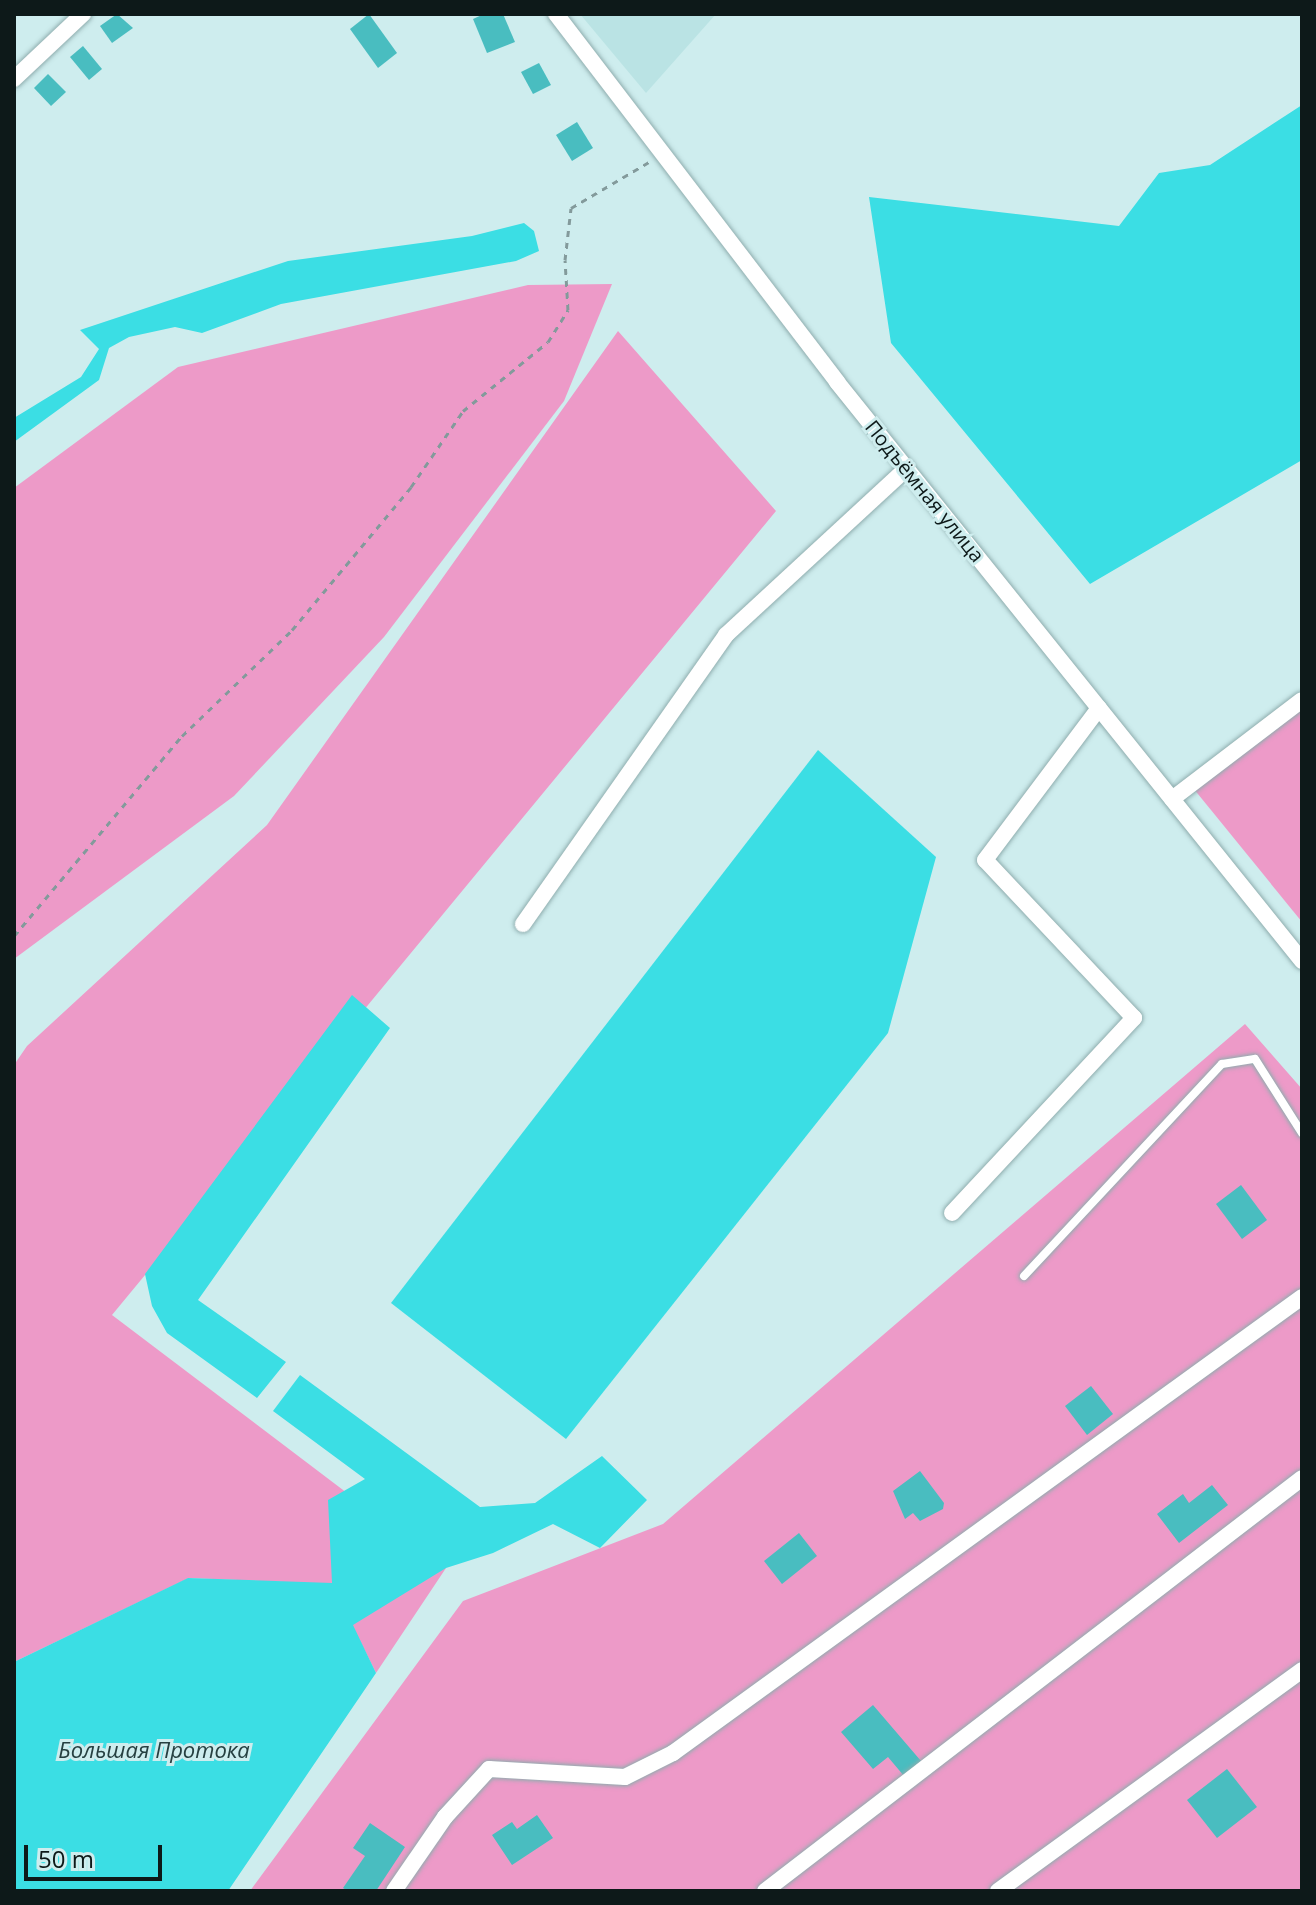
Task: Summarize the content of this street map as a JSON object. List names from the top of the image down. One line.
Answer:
{"streets":{"street":["Подъёмная улица"]},"water":["Большая Протока"],"scale_bar":"50 m"}
